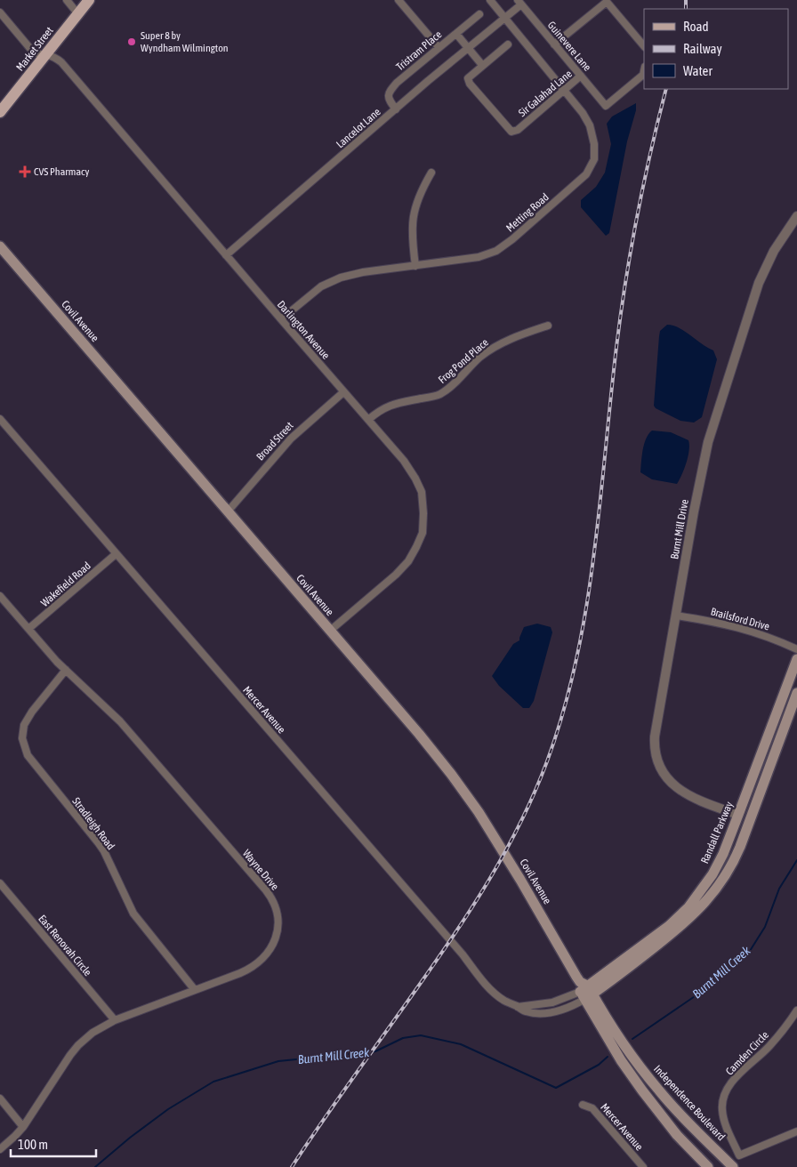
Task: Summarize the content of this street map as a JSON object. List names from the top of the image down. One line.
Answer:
{"streets":{"main road":["Market Street","Covil Avenue","Randall Parkway","Independence Boulevard"],"street":["Guinevere Lane","Tristram Place","Sir Galahad Lane","Lancelot Lane","Metting Road","Darlington Avenue","Frog Pond Place","Broad Street","Burnt Mill Drive","Wakefield Road","Brailsford Drive","Mercer Avenue","Stradleigh Road","Wayne Drive","East Renovah Circle","Camden Circle"]},"crossings":[["Guinevere Lane","Sir Galahad Lane"],["Guinevere Lane","Lancelot Lane"],["Market Street","Darlington Avenue"],["Tristram Place","Lancelot Lane"],["Sir Galahad Lane","Metting Road"],["Lancelot Lane","Metting Road"],["Lancelot Lane","Darlington Avenue"],["Metting Road","Darlington Avenue"],["Covil Avenue","Darlington Avenue"],["Covil Avenue","Broad Street"],["Covil Avenue","Mercer Avenue"],["Covil Avenue","Randall Parkway"],["Covil Avenue","Independence Boulevard"],["Darlington Avenue","Frog Pond Place"],["Darlington Avenue","Broad Street"],["Burnt Mill Drive","Brailsford Drive"],["Burnt Mill Drive","Randall Parkway"],["Wakefield Road","Mercer Avenue"],["Wakefield Road","Wayne Drive"],["Mercer Avenue","Randall Parkway"],["Mercer Avenue","Independence Boulevard"],["Stradleigh Road","Wayne Drive"],["Randall Parkway","Independence Boulevard"],["Wayne Drive","East Renovah Circle"]],"water":["Burnt Mill Creek"],"places":{"other":["Super 8 by Wyndham Wilmington"],"health":["CVS Pharmacy"]},"legend":["Road","Railway","Water"],"scale_bar":"100 m"}
